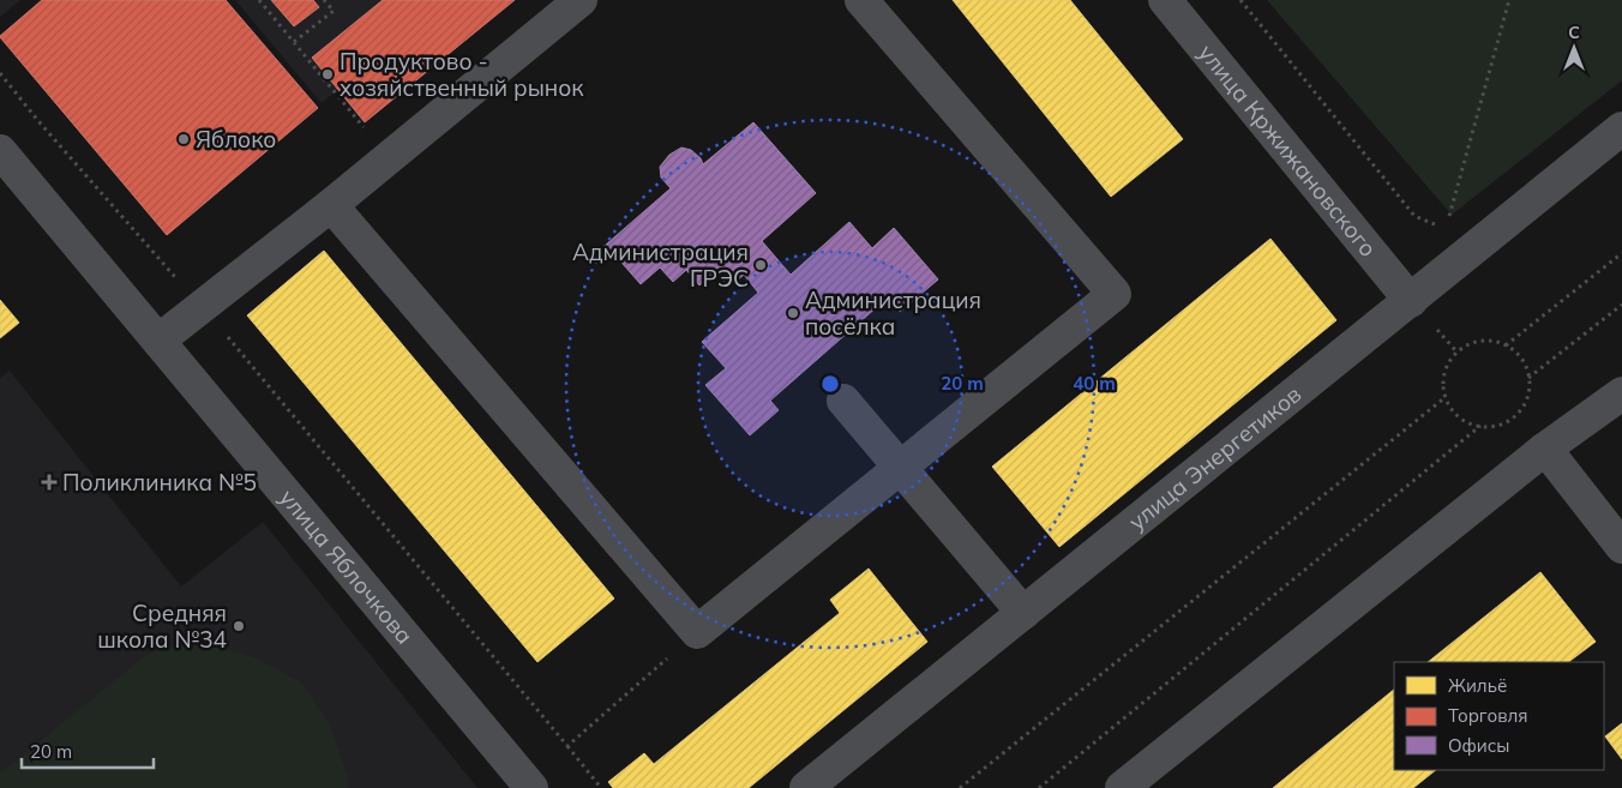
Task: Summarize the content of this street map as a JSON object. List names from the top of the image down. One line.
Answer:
{"streets":{"street":["улица Кржижановского","улица Энергетиков","улица Яблочкова"]},"crossings":[["улица Кржижановского","улица Энергетиков"]],"places":{"other":["Продуктово - хозяйственный рынок","Яблоко","Администрация ГРЭС","Администрация посёлка","Средняя школа №34"],"health":["Поликлиника №5"]},"legend":["Жильё","Торговля","Офисы"],"scale_bar":"20 m","north":"top","rings":["20 m","40 m"]}
